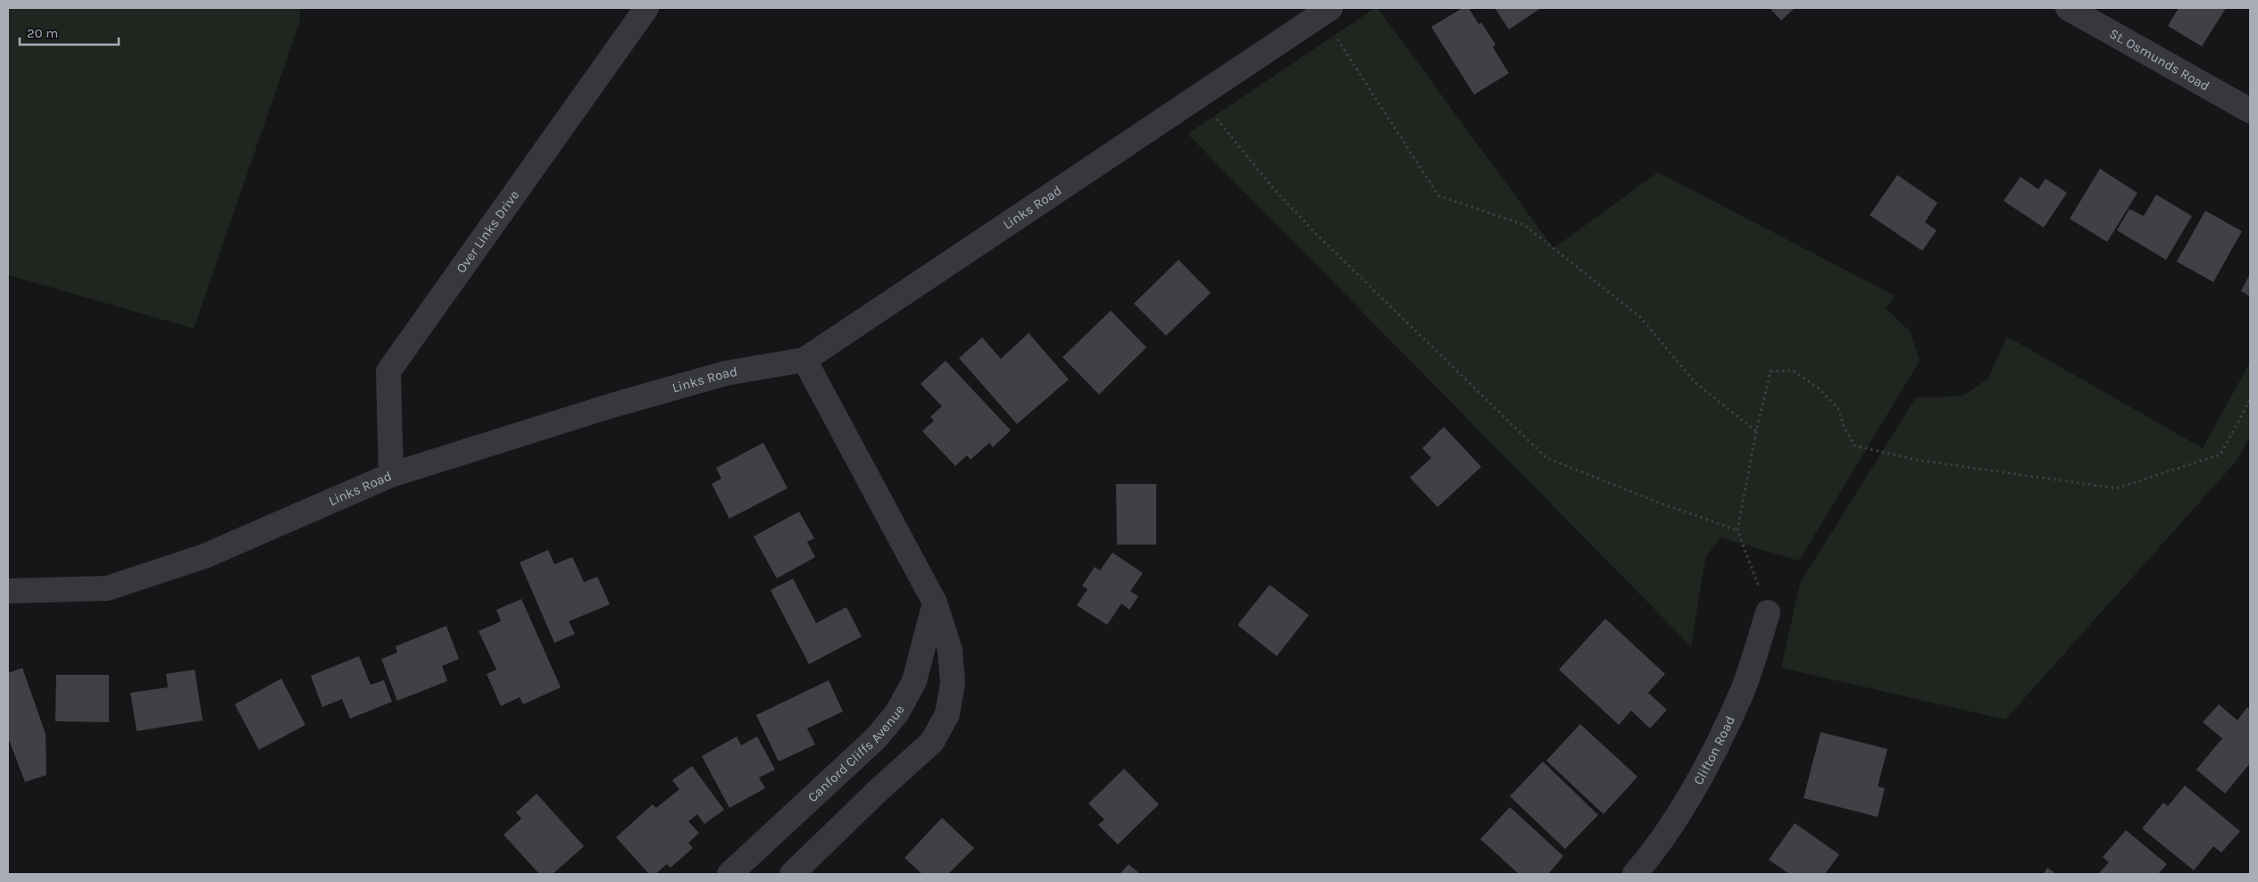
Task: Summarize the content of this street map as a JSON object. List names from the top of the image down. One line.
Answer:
{"streets":{"street":["St. Osmunds Road","Links Road","Over Links Drive","Clifton Road","Canford Cliffs Avenue"]},"crossings":[["Links Road","Over Links Drive"]],"scale_bar":"20 m"}
